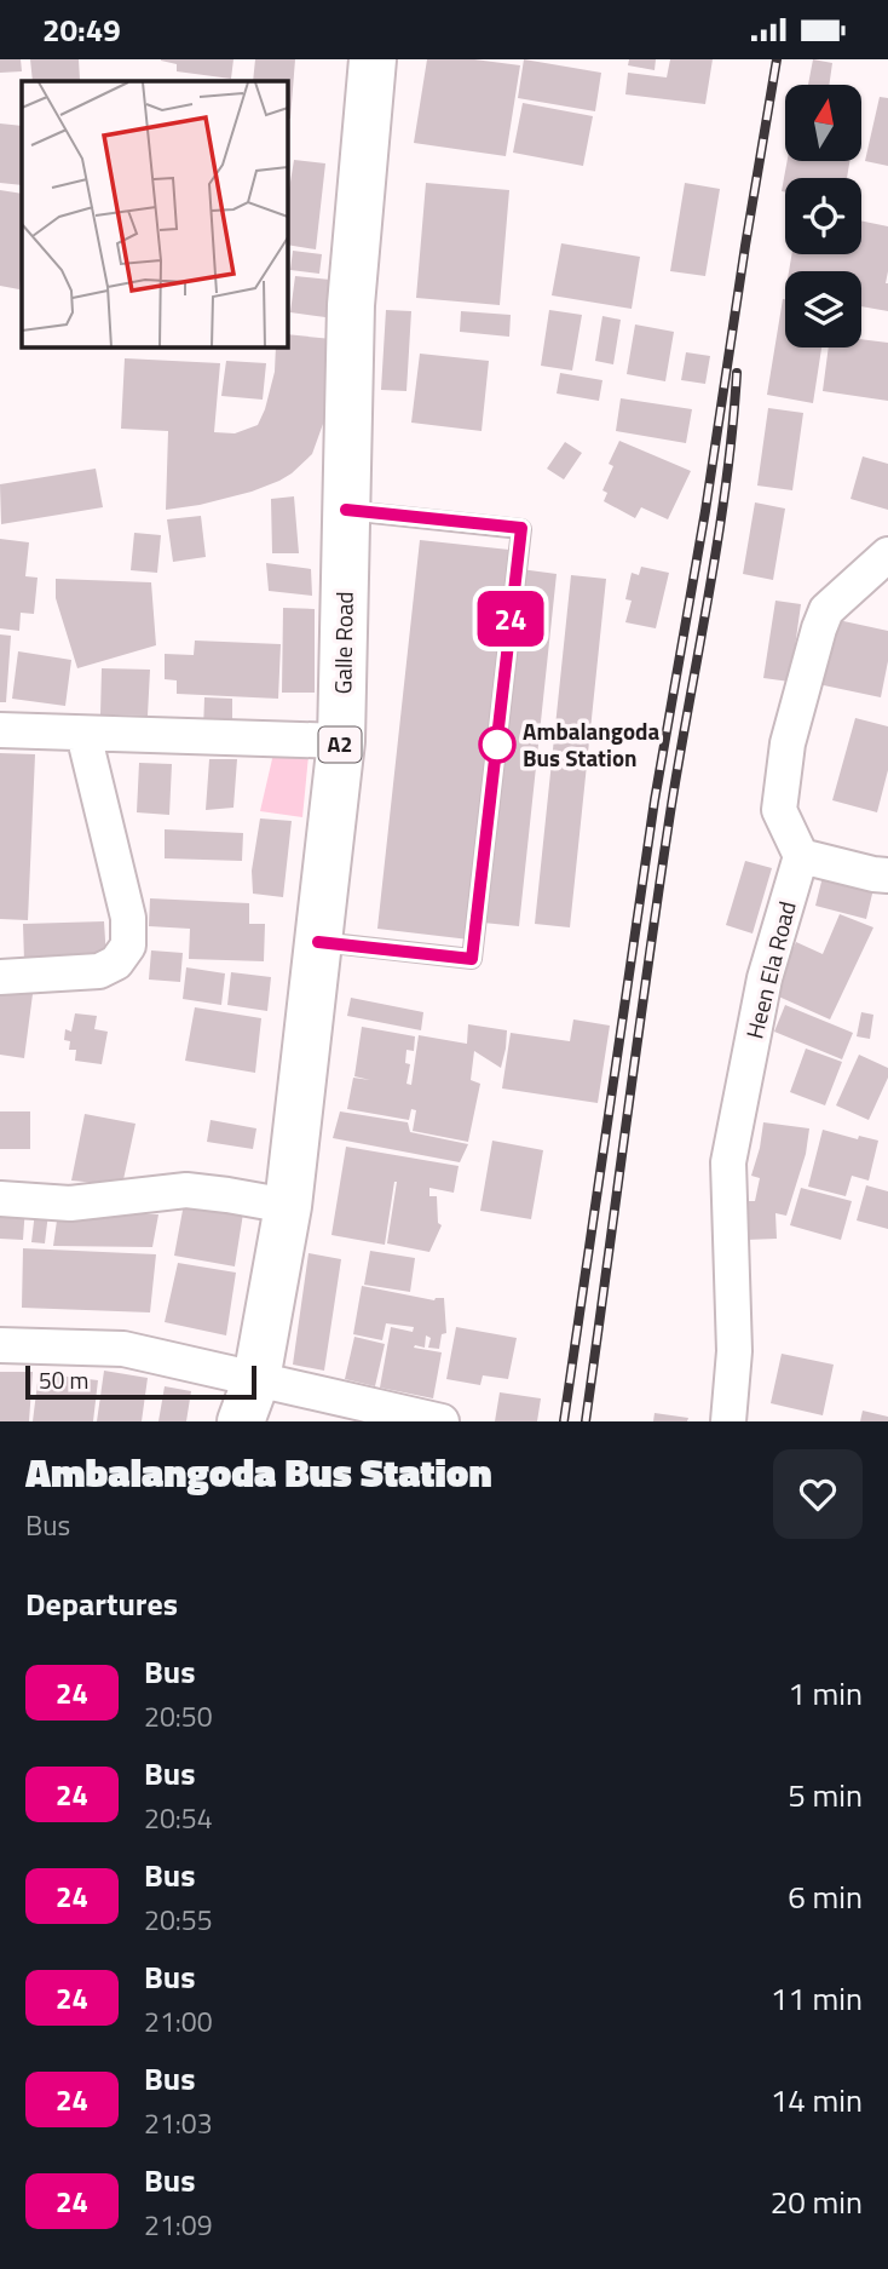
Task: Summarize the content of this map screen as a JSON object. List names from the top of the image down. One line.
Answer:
{"streets":{"highway":["Galle Road","A2"],"street":["Heen Ela Road"]},"places":["Ambalangoda Bus Station"],"lines":["bus line 24"],"scale_bar":"50 m","north":"top","page":{"status":"20:49","on_map":"24","scale":"50 m","heading":[["Ambalangoda Bus Station","Bus"],"Departures"],"list":[{"mark":"24","name":"Bus","note":"20:50","value":"1 min"},{"mark":"24","name":"Bus","note":"20:54","value":"5 min"},{"mark":"24","name":"Bus","note":"20:55","value":"6 min"},{"mark":"24","name":"Bus","note":"21:00","value":"11 min"},{"mark":"24","name":"Bus","note":"21:03","value":"14 min"},{"mark":"24","name":"Bus","note":"21:09","value":"20 min"}]}}
